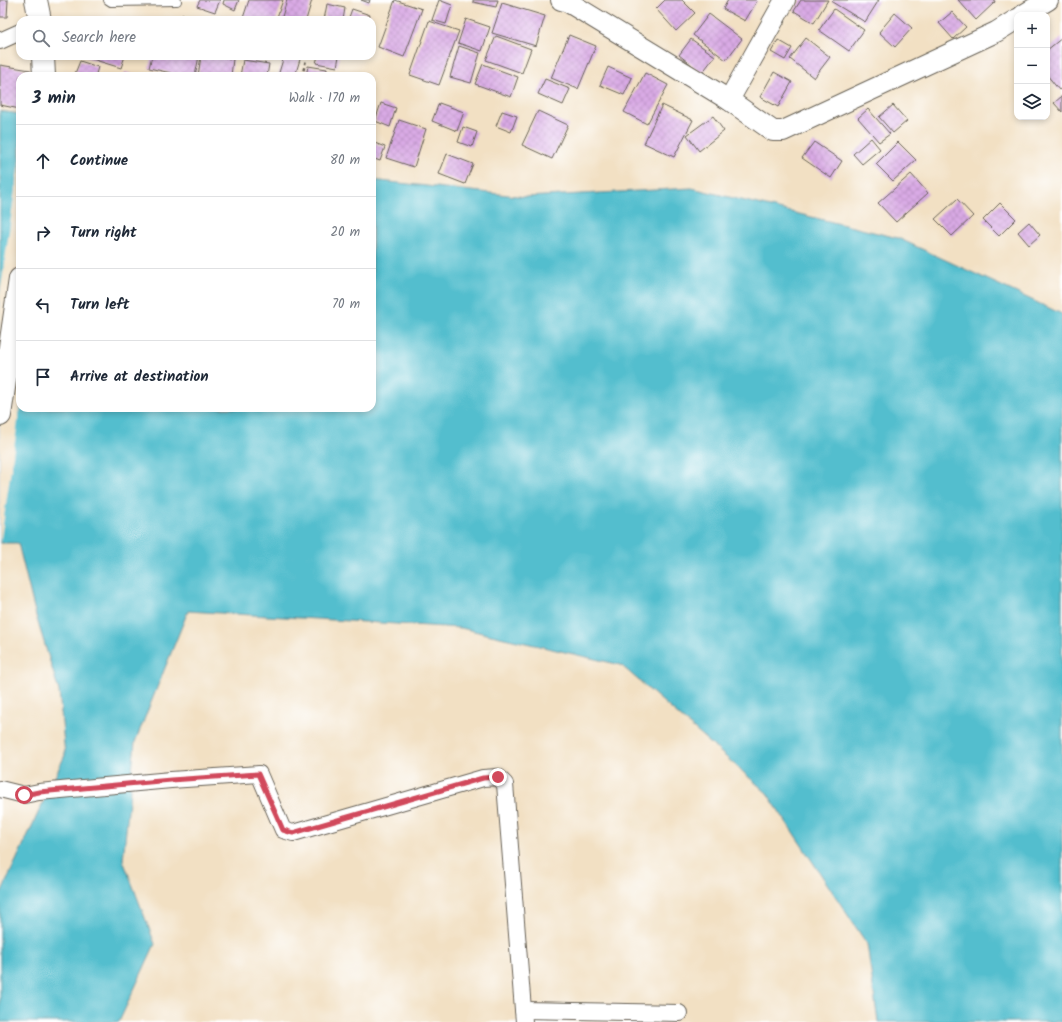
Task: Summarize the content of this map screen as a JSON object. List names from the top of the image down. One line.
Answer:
{"page":{"map_buttons":["+","−"],"search":"Search here","heading":["3 min","Walk · 170 m"],"list":[["Continue","80 m"],["Turn right","20 m"],["Turn left","70 m"],"Arrive at destination"]}}
